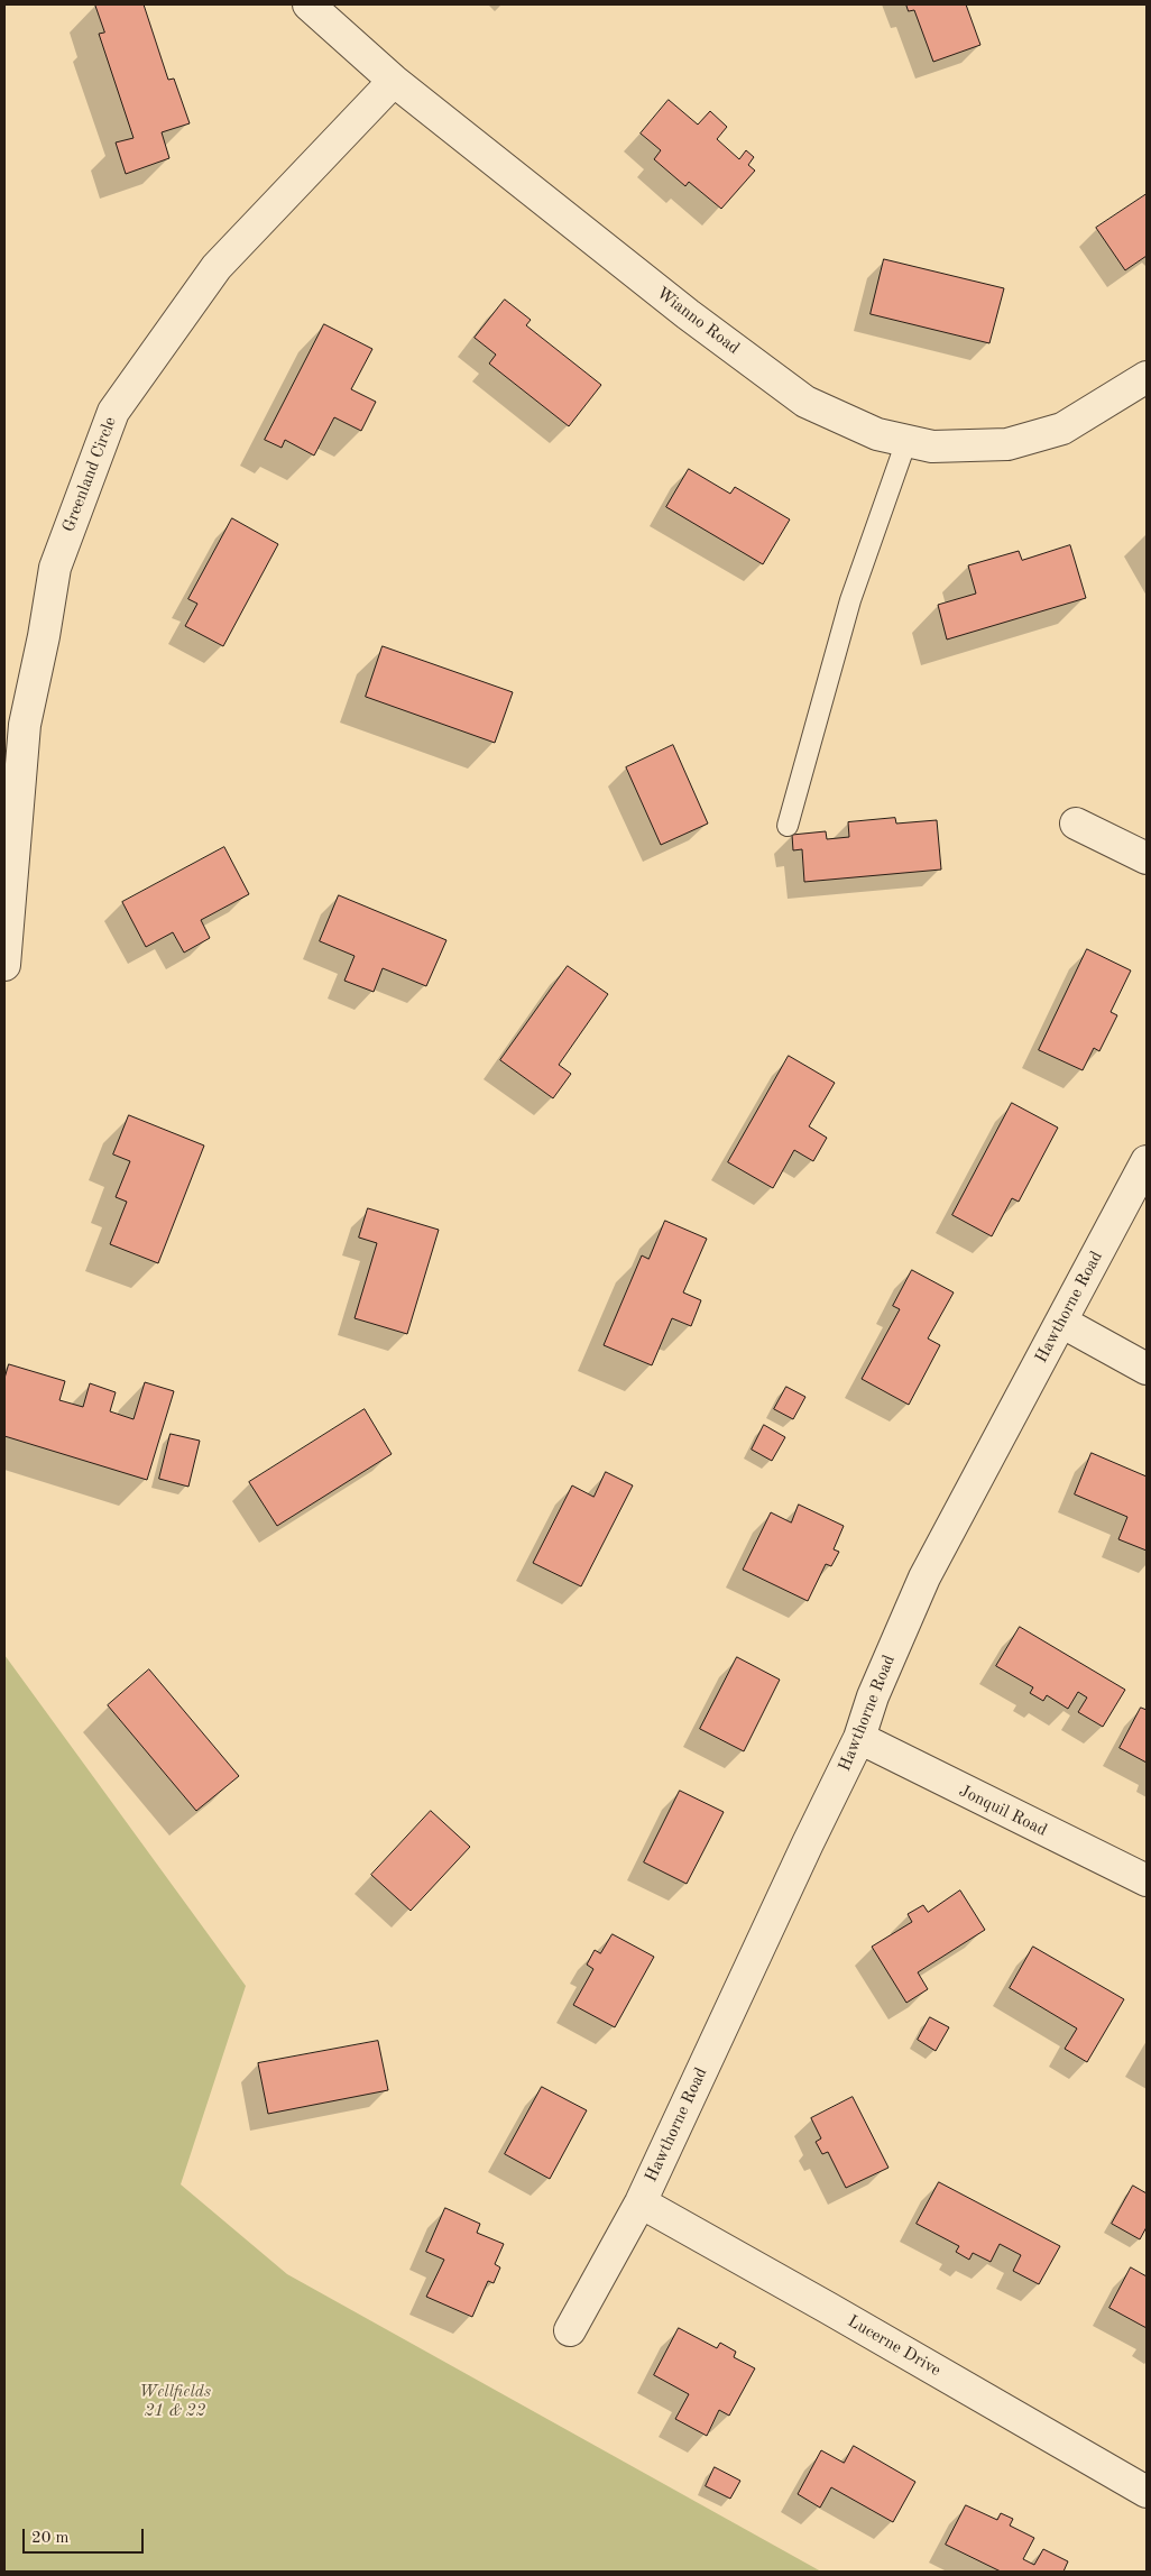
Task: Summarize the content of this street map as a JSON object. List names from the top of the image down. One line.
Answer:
{"streets":{"street":["Wianno Road","Greenland Circle","Hawthorne Road","Jonquil Road","Lucerne Drive"]},"crossings":[["Wianno Road","Greenland Circle"],["Hawthorne Road","Jonquil Road"],["Hawthorne Road","Lucerne Drive"]],"parks":["Wellfields 21 & 22"],"scale_bar":"20 m"}
